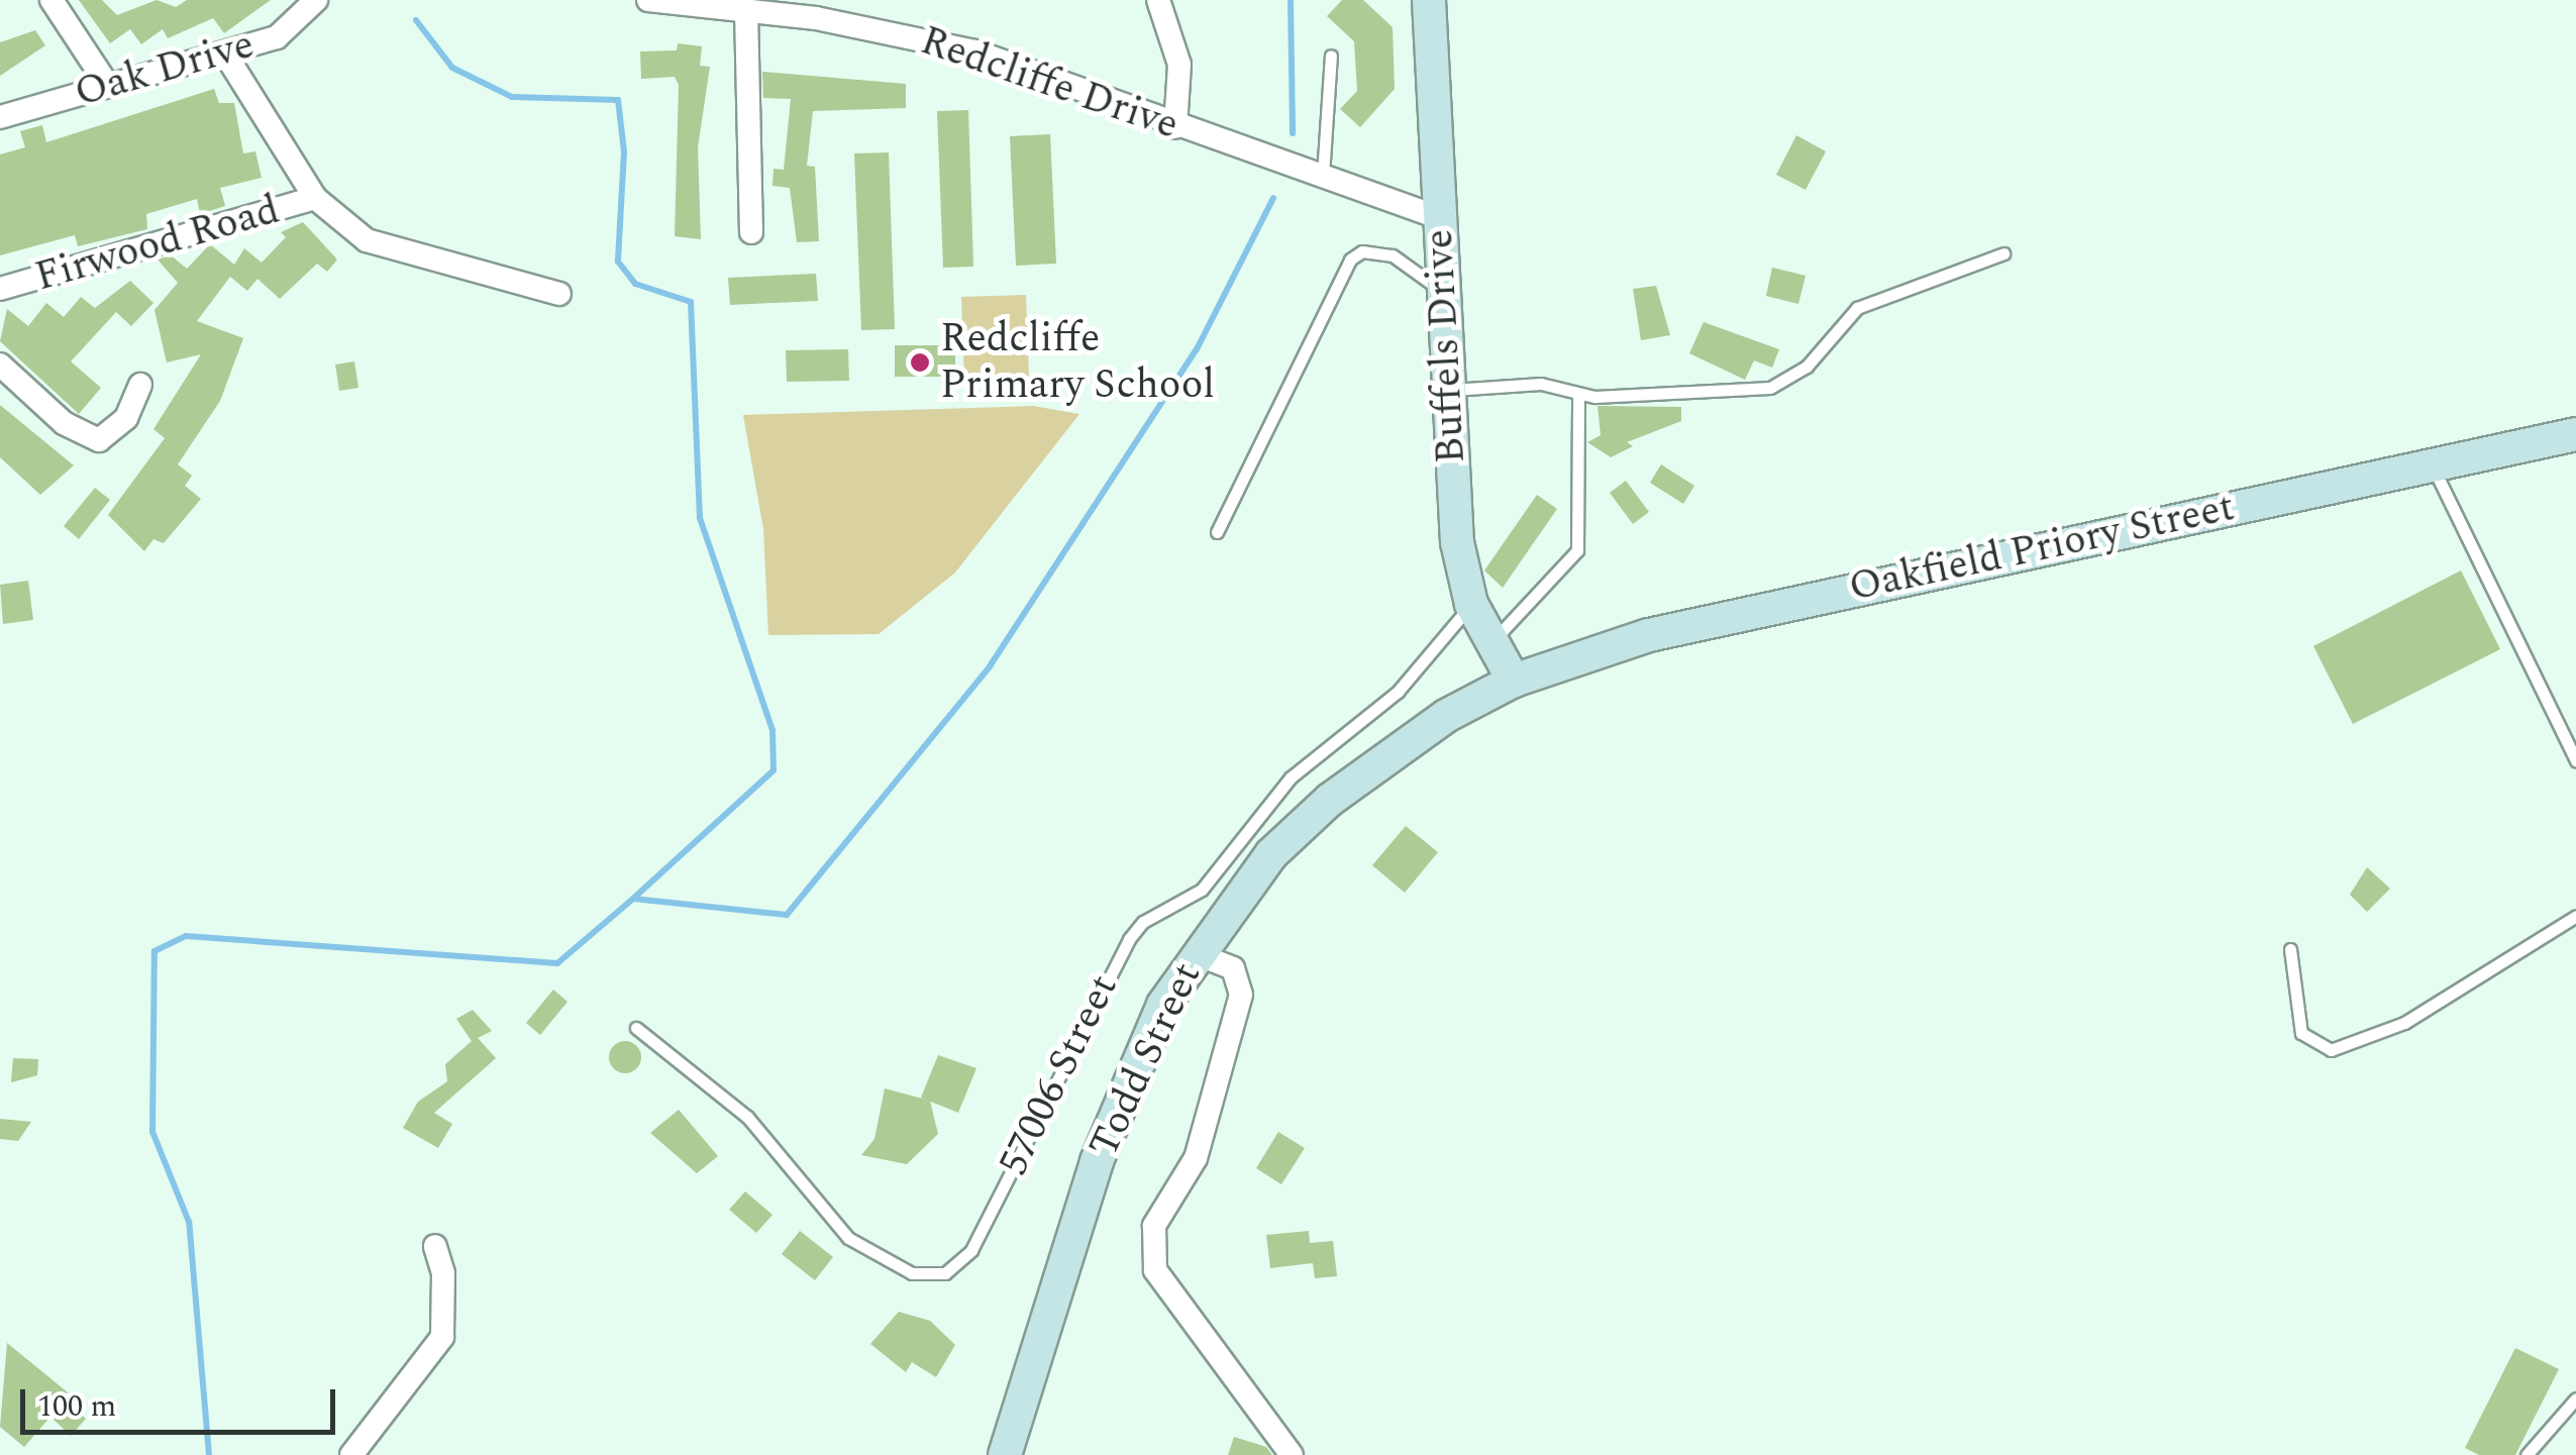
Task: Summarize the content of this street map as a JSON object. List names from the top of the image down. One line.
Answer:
{"streets":{"street":["Oak Drive","Redcliffe Drive","Firwood Road","Buffels Drive","Oakfield Priory Street","Todd Street"],"lane":["57006 Street"]},"crossings":[["Redcliffe Drive","Buffels Drive"],["Buffels Drive","Oakfield Priory Street"],["Buffels Drive","Todd Street"],["Buffels Drive","57006 Street"],["Oakfield Priory Street","Todd Street"]],"places":["Redcliffe Primary School"],"scale_bar":"100 m"}
